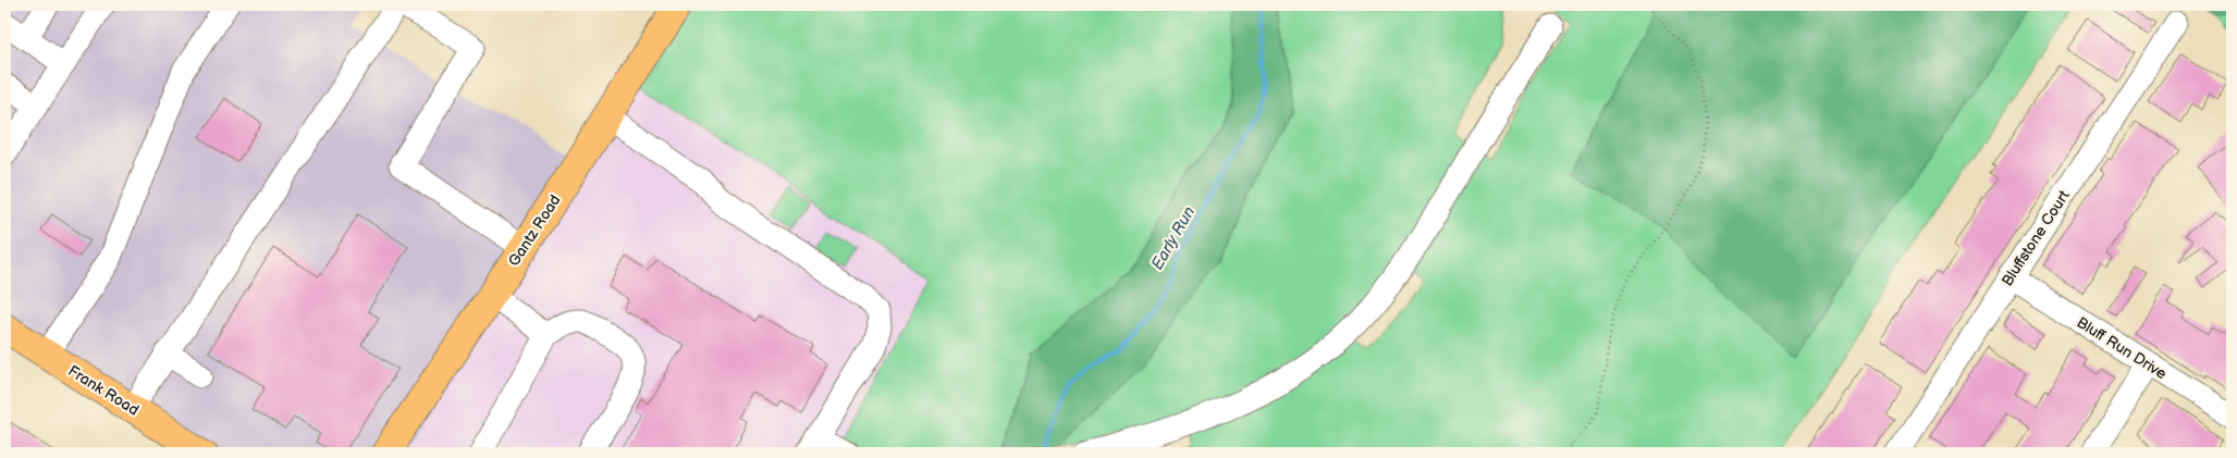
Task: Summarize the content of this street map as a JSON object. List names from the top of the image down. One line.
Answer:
{"streets":{"main road":["Gantz Road","Frank Road"],"street":["Bluffstone Court","Bluff Run Drive"]},"crossings":[["Bluffstone Court","Bluff Run Drive"]],"water":["Early Run"]}
